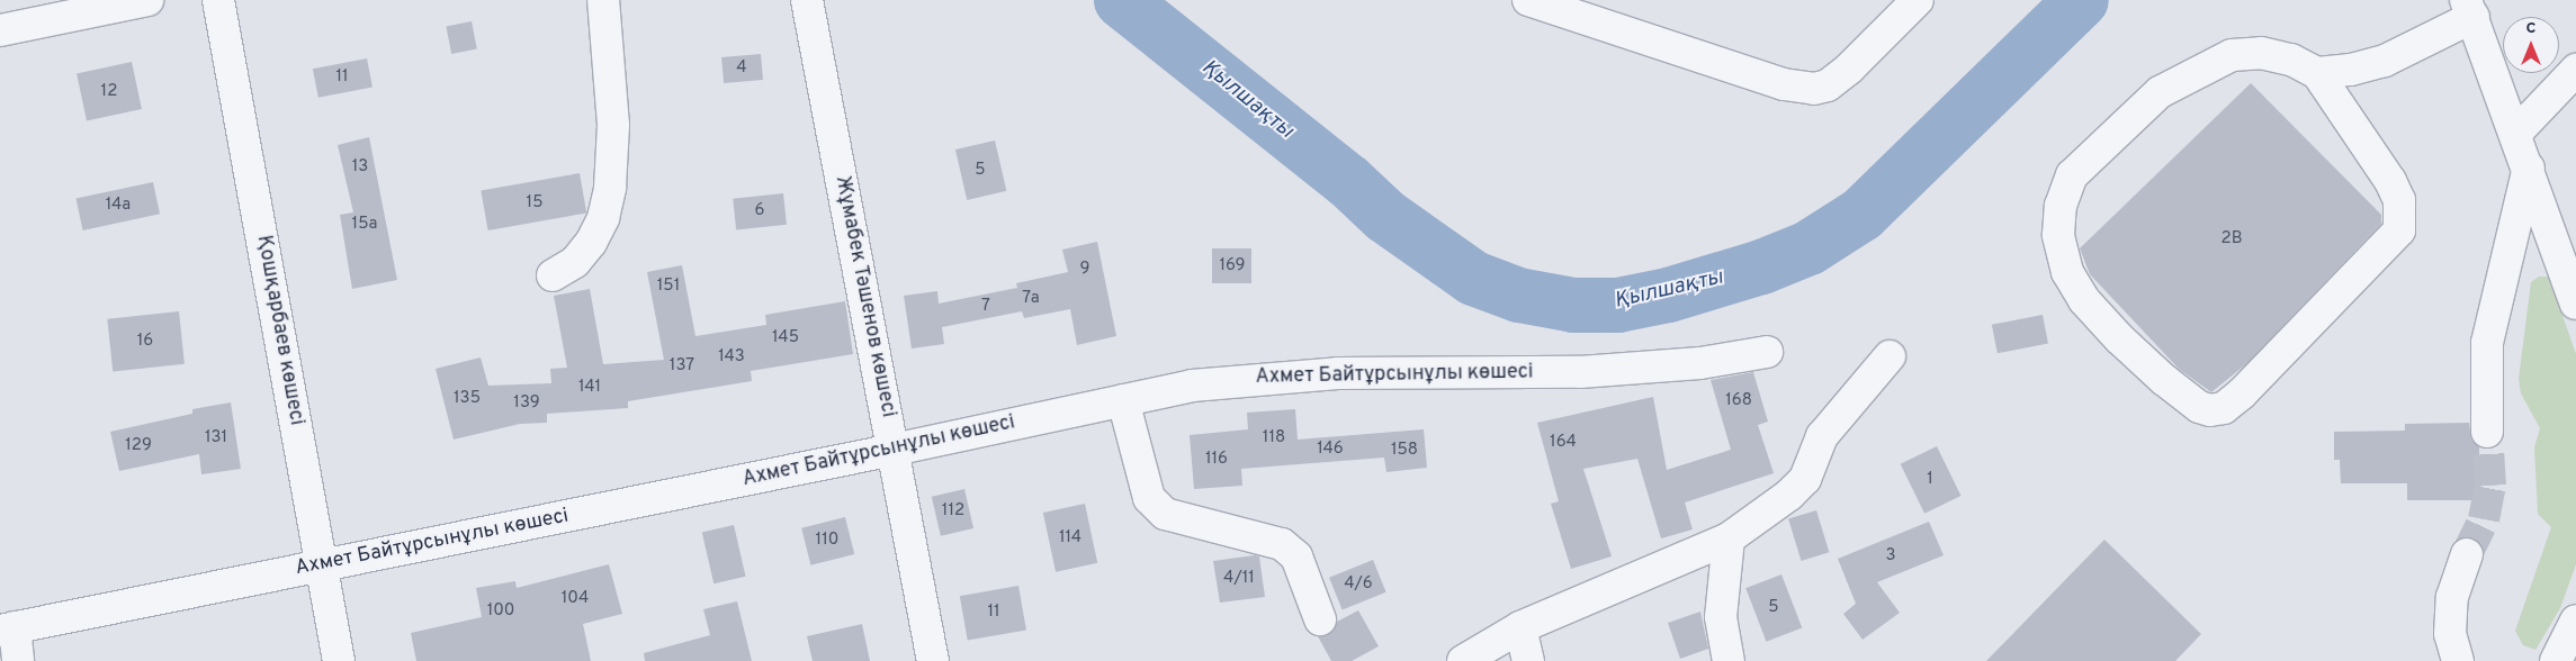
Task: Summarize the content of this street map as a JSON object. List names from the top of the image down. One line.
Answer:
{"streets":{"street":["Жұмабек Тәшенов көшесі","Қошқарбаев көшесі","Ахмет Байтұрсынұлы көшесі"]},"crossings":[["Жұмабек Тәшенов көшесі","Ахмет Байтұрсынұлы көшесі"],["Қошқарбаев көшесі","Ахмет Байтұрсынұлы көшесі"]],"water":["Қылшақты"],"house_numbers":["4","11","12","13","5","15","14а","6","15а","2В","169","9","151","7а","7","145","16","143","137","141","135","168","139","131","118","164","129","146","158","116","1","112","114","110","3","4/11","4/6","104","5","100","11"],"north":"top"}
